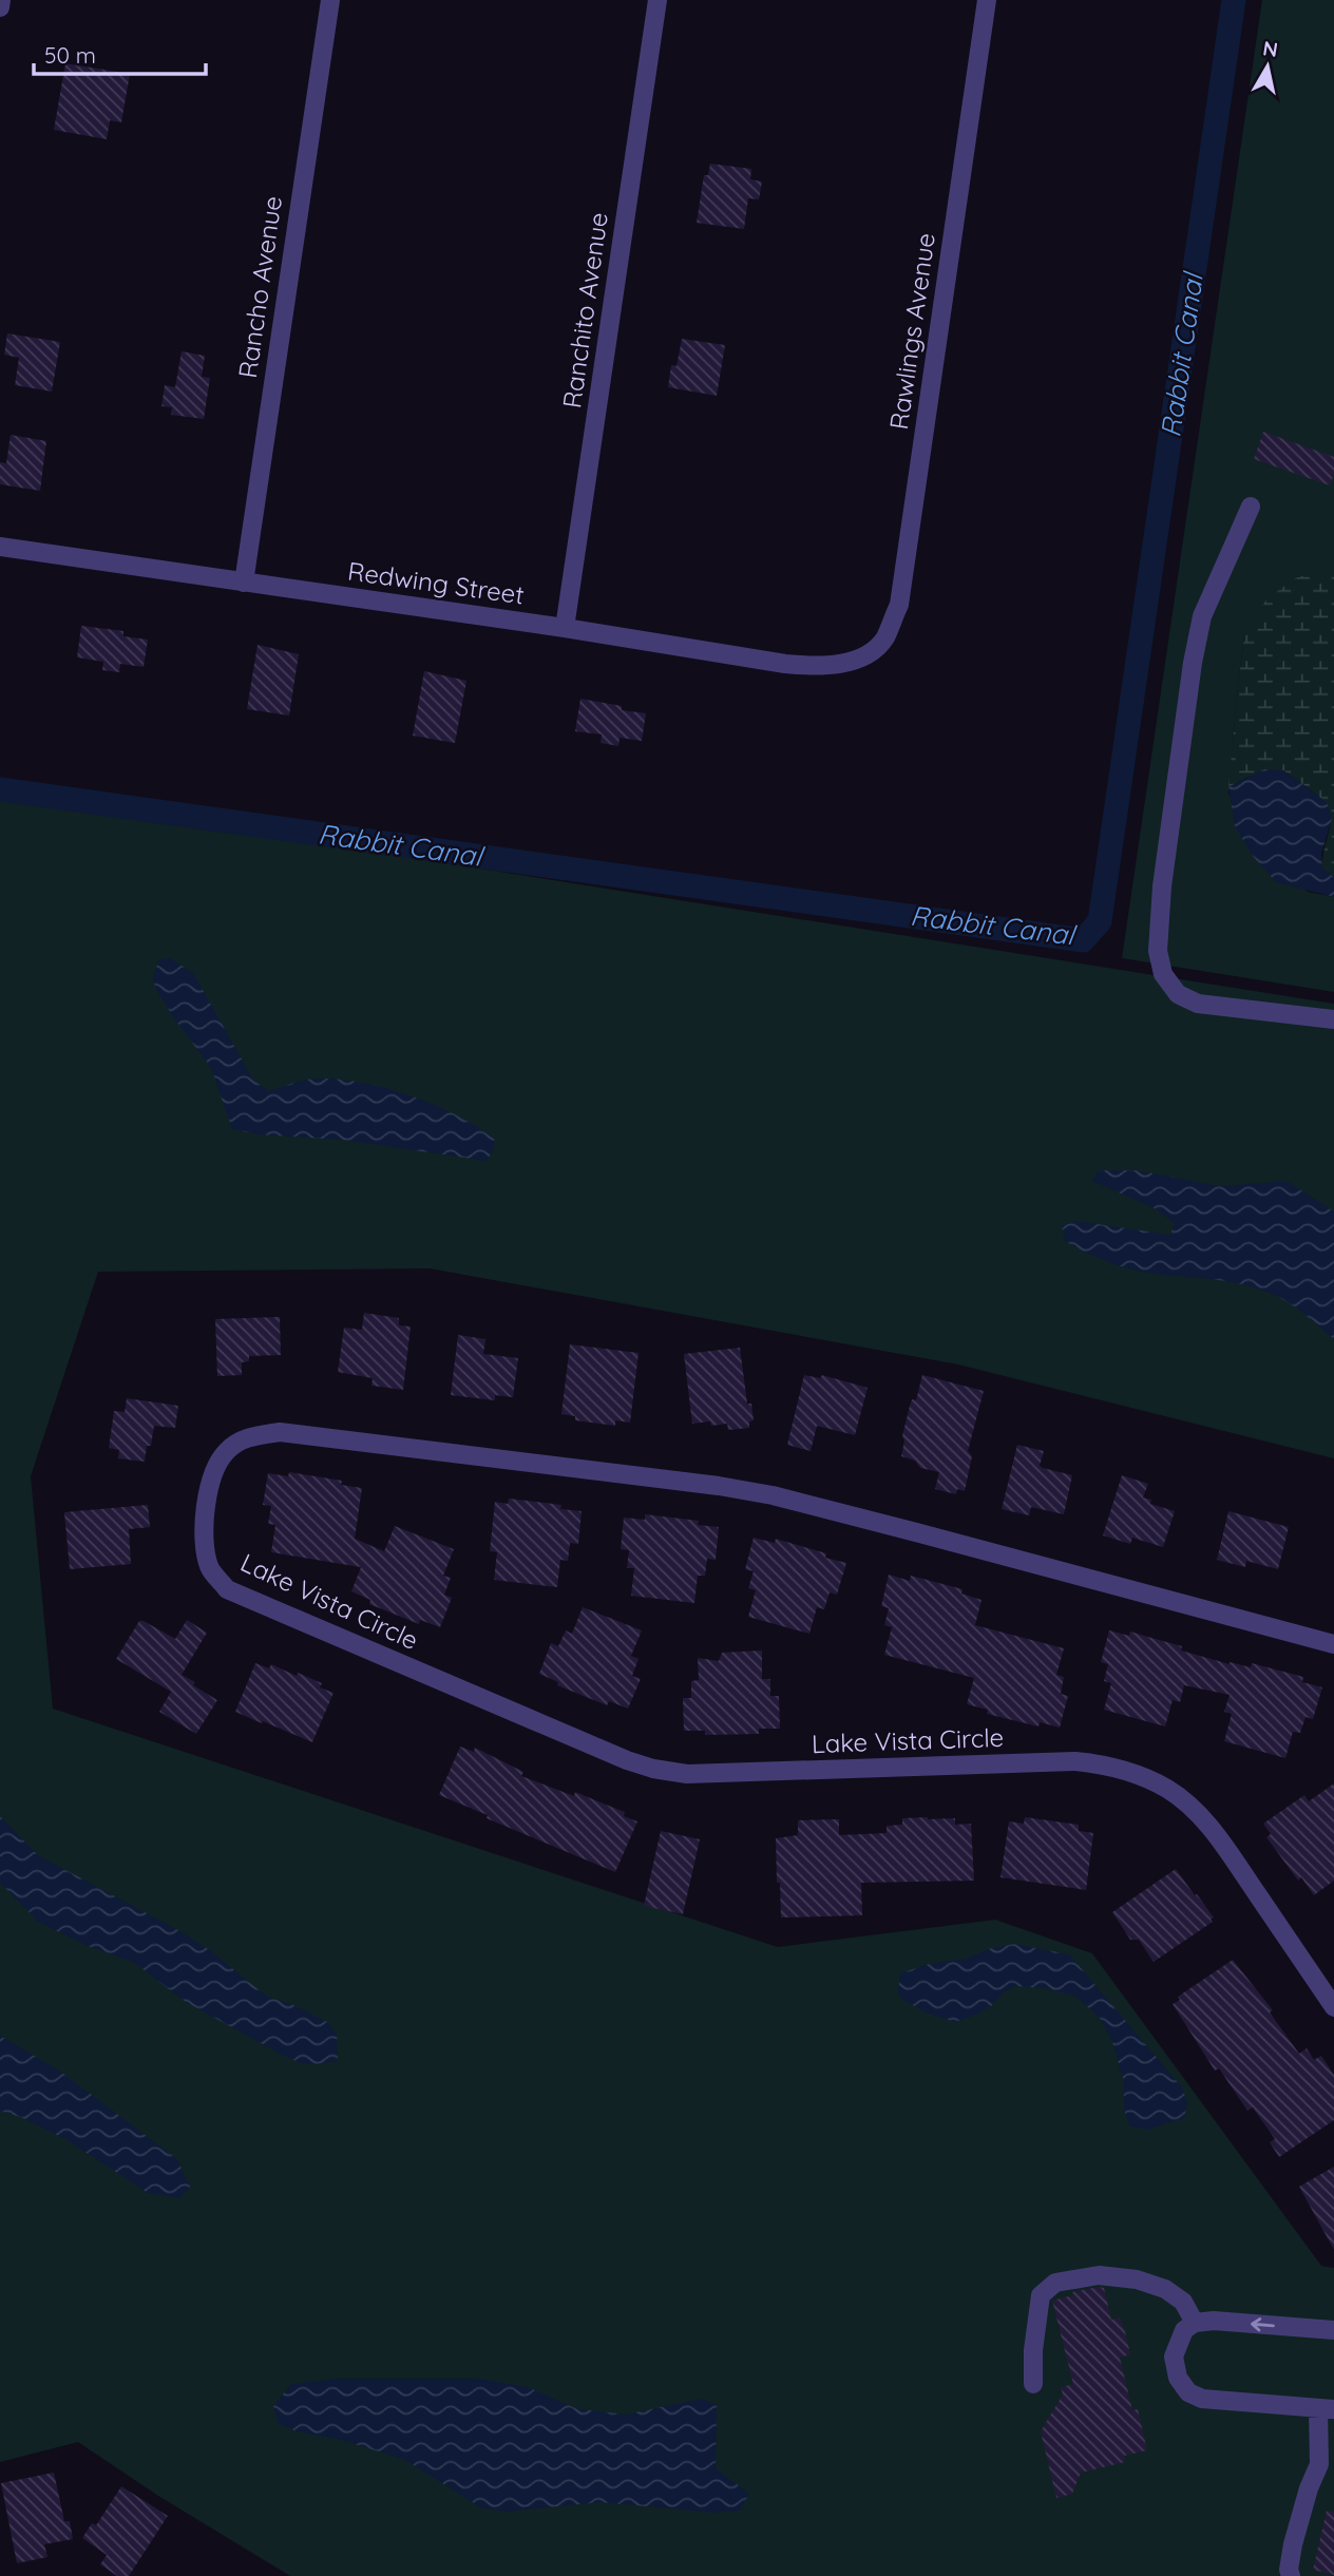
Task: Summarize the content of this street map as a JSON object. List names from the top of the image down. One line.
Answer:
{"streets":{"street":["Rancho Avenue","Ranchito Avenue","Rawlings Avenue","Redwing Street","Lake Vista Circle"]},"crossings":[["Rancho Avenue","Redwing Street"],["Ranchito Avenue","Redwing Street"],["Rawlings Avenue","Redwing Street"]],"water":["Rabbit Canal"],"scale_bar":"50 m","north":"top"}
